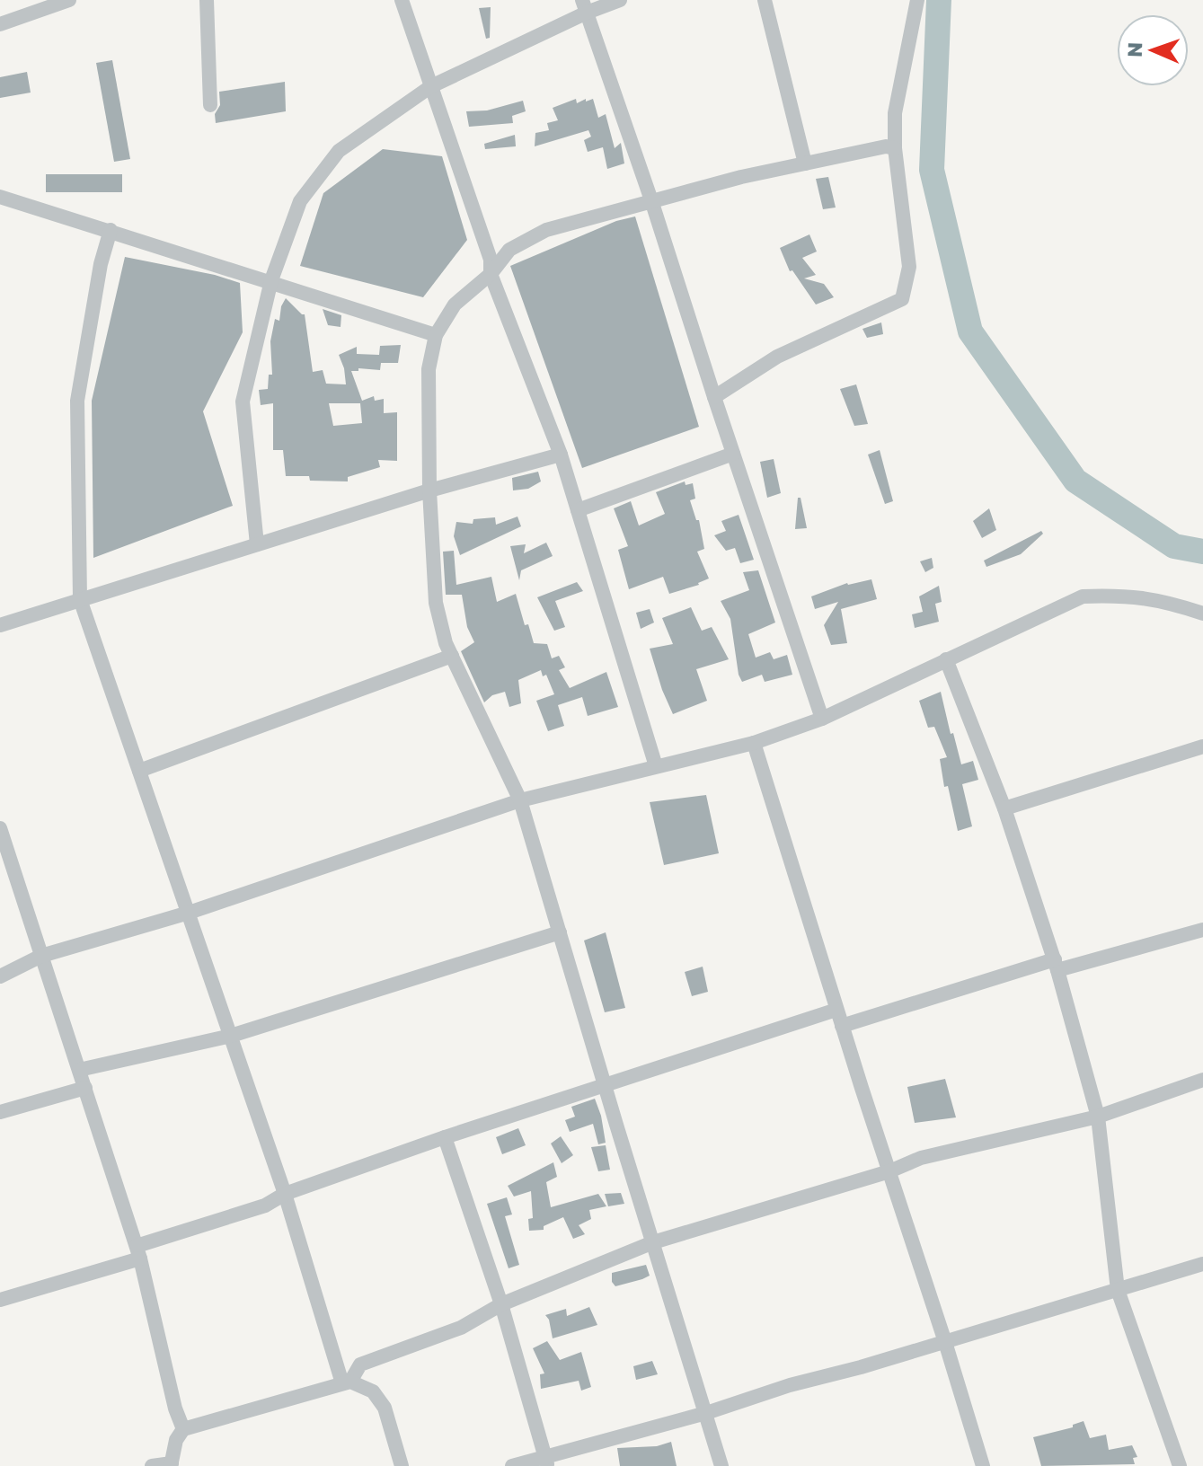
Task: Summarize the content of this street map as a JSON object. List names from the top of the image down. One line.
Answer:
{"north":"left"}
